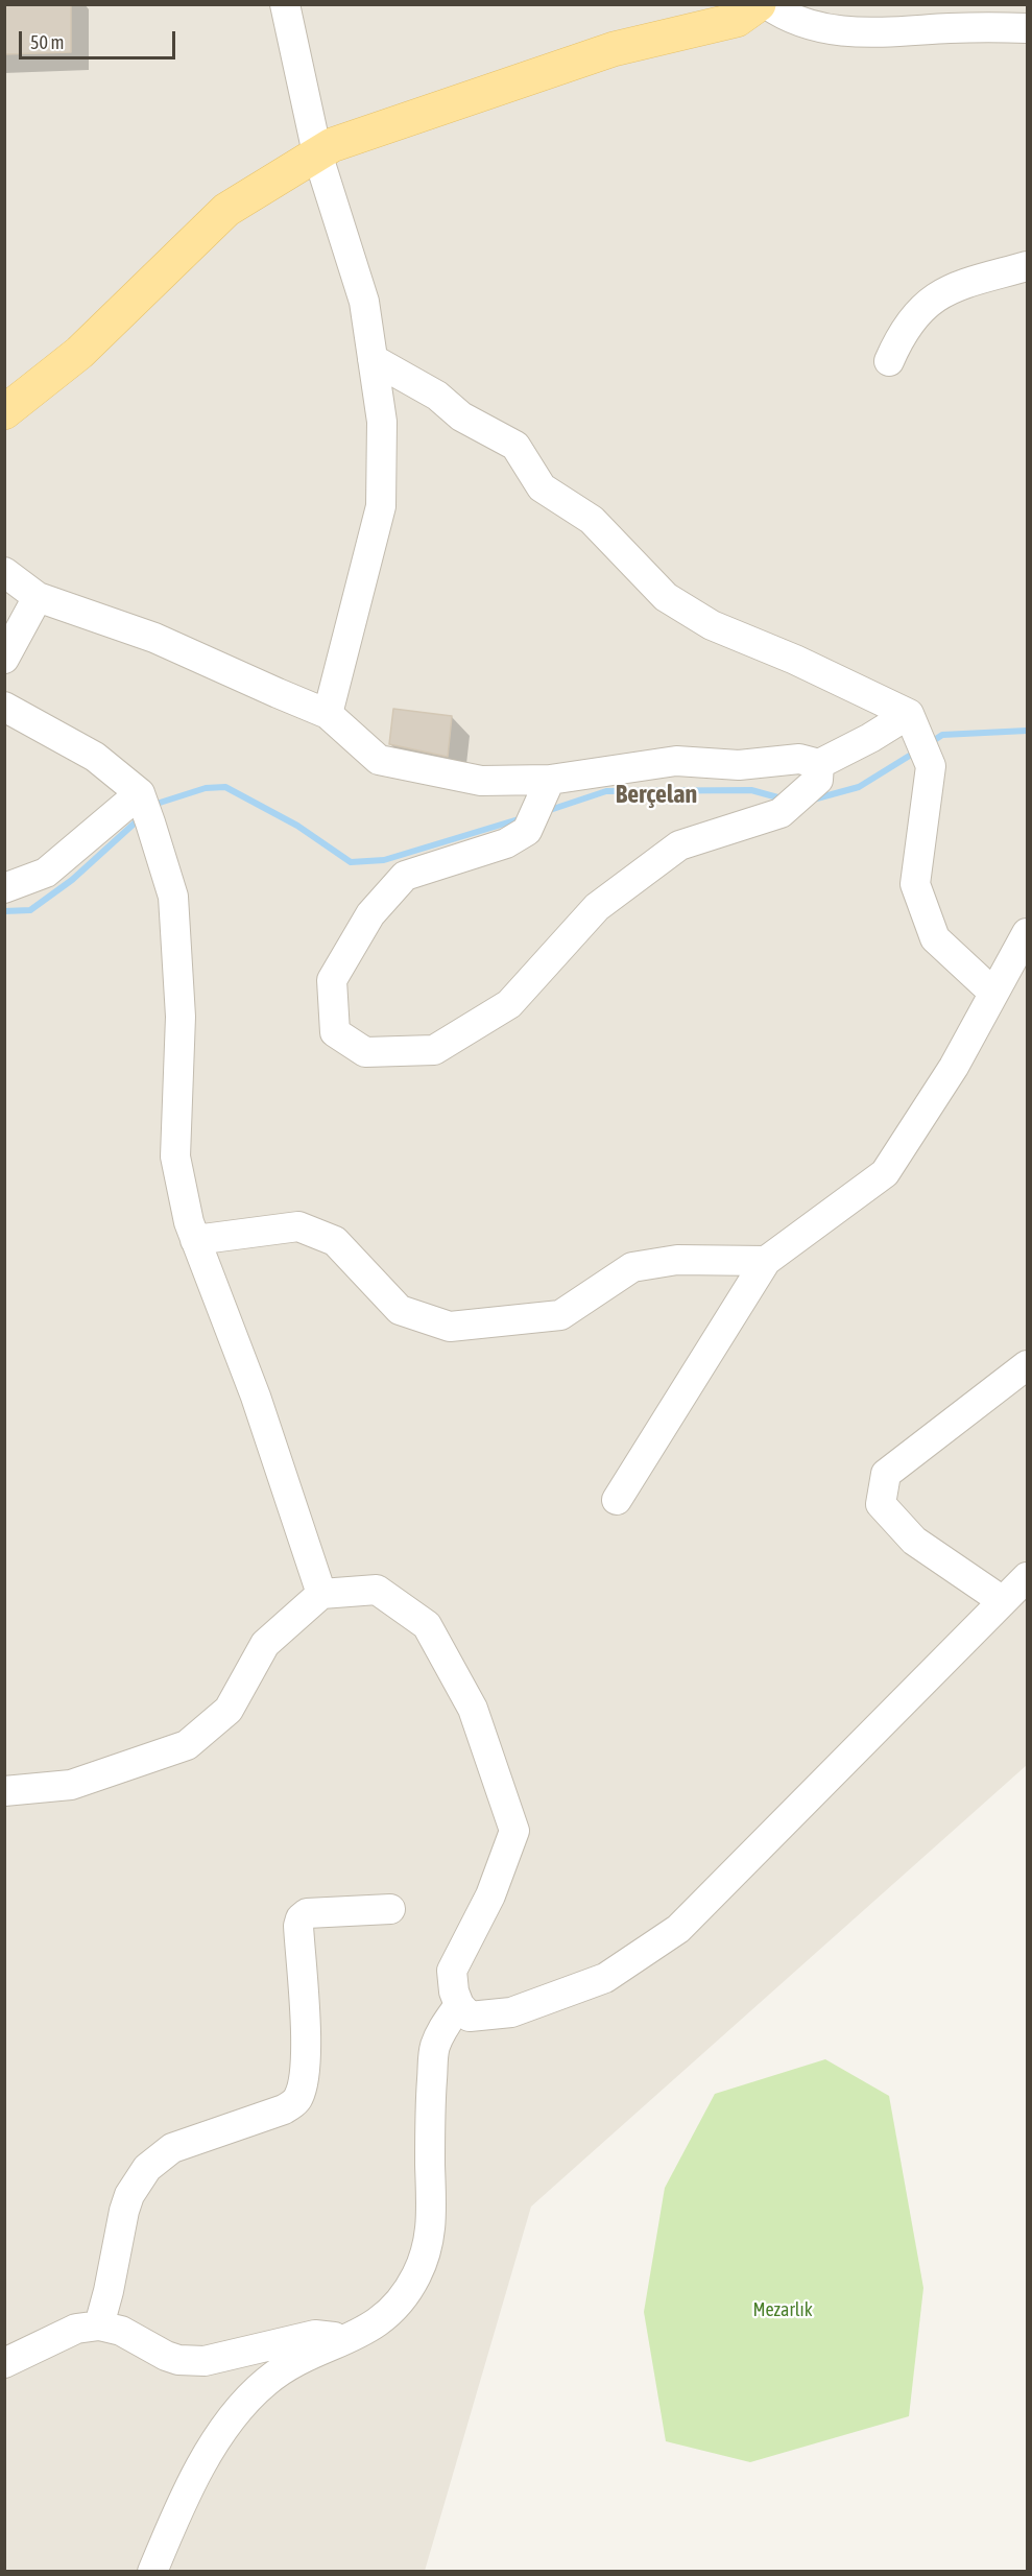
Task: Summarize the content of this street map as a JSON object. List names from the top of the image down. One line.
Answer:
{"districts":["Berçelan"],"parks":["Mezarlık"],"scale_bar":"50 m"}
